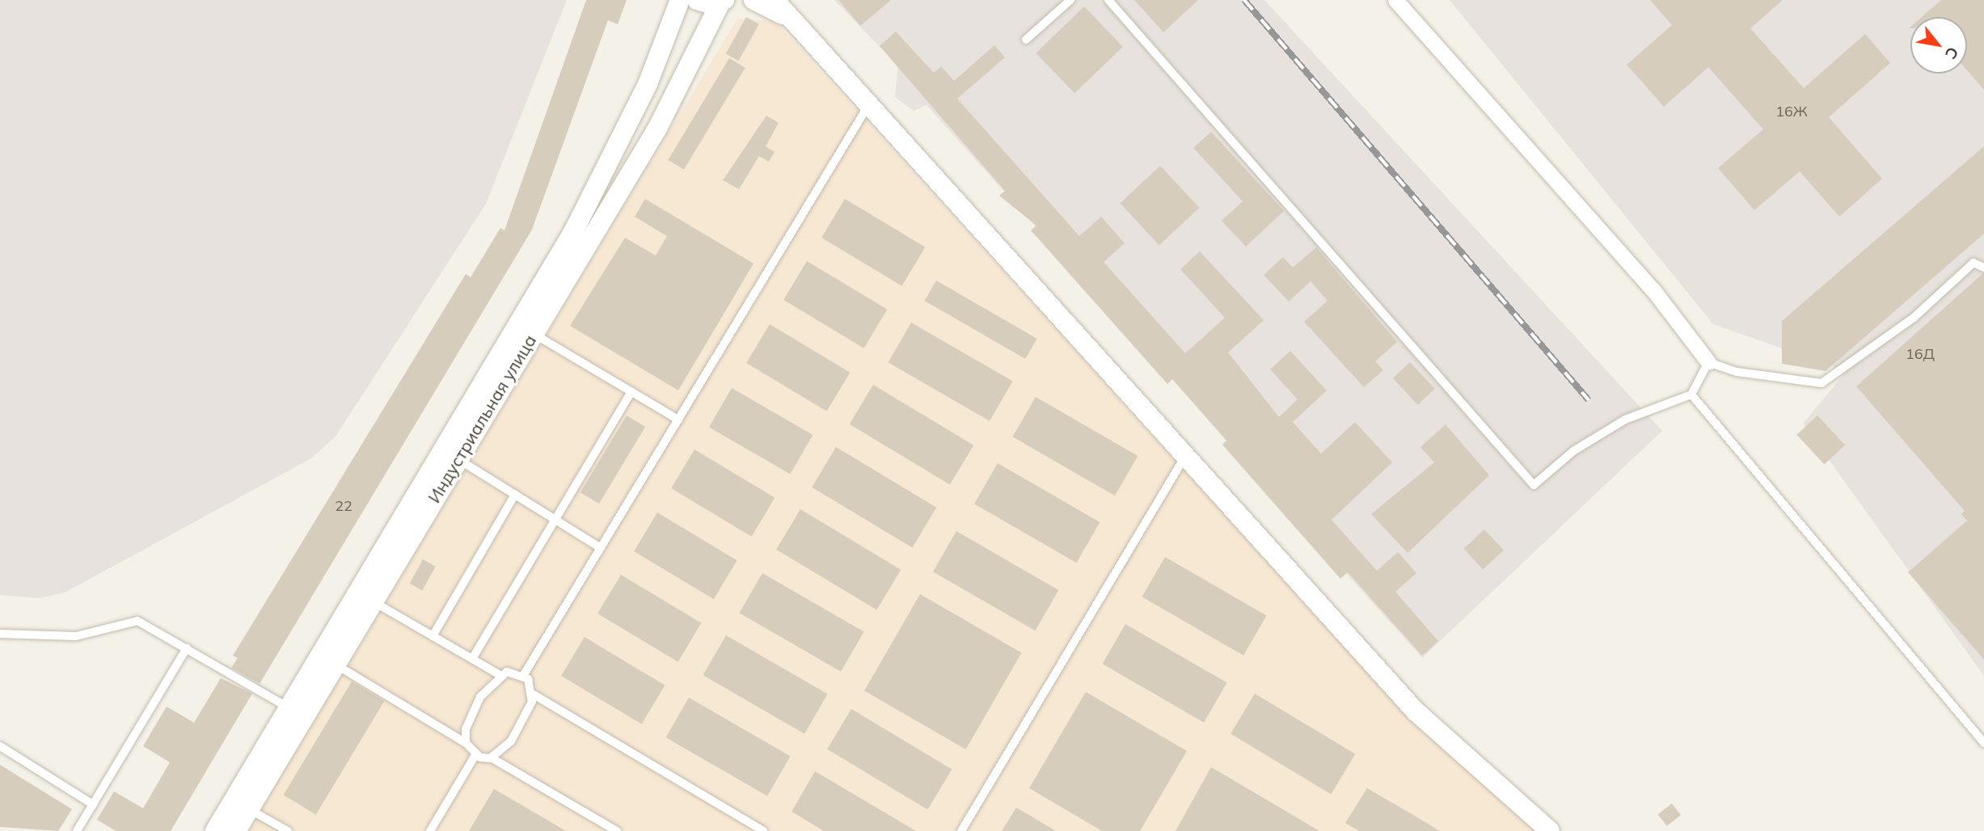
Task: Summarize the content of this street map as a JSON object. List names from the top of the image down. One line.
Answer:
{"streets":{"street":["Индустриальная улица"]},"house_numbers":["16Ж","16Д","22"],"north":"bottom right"}
